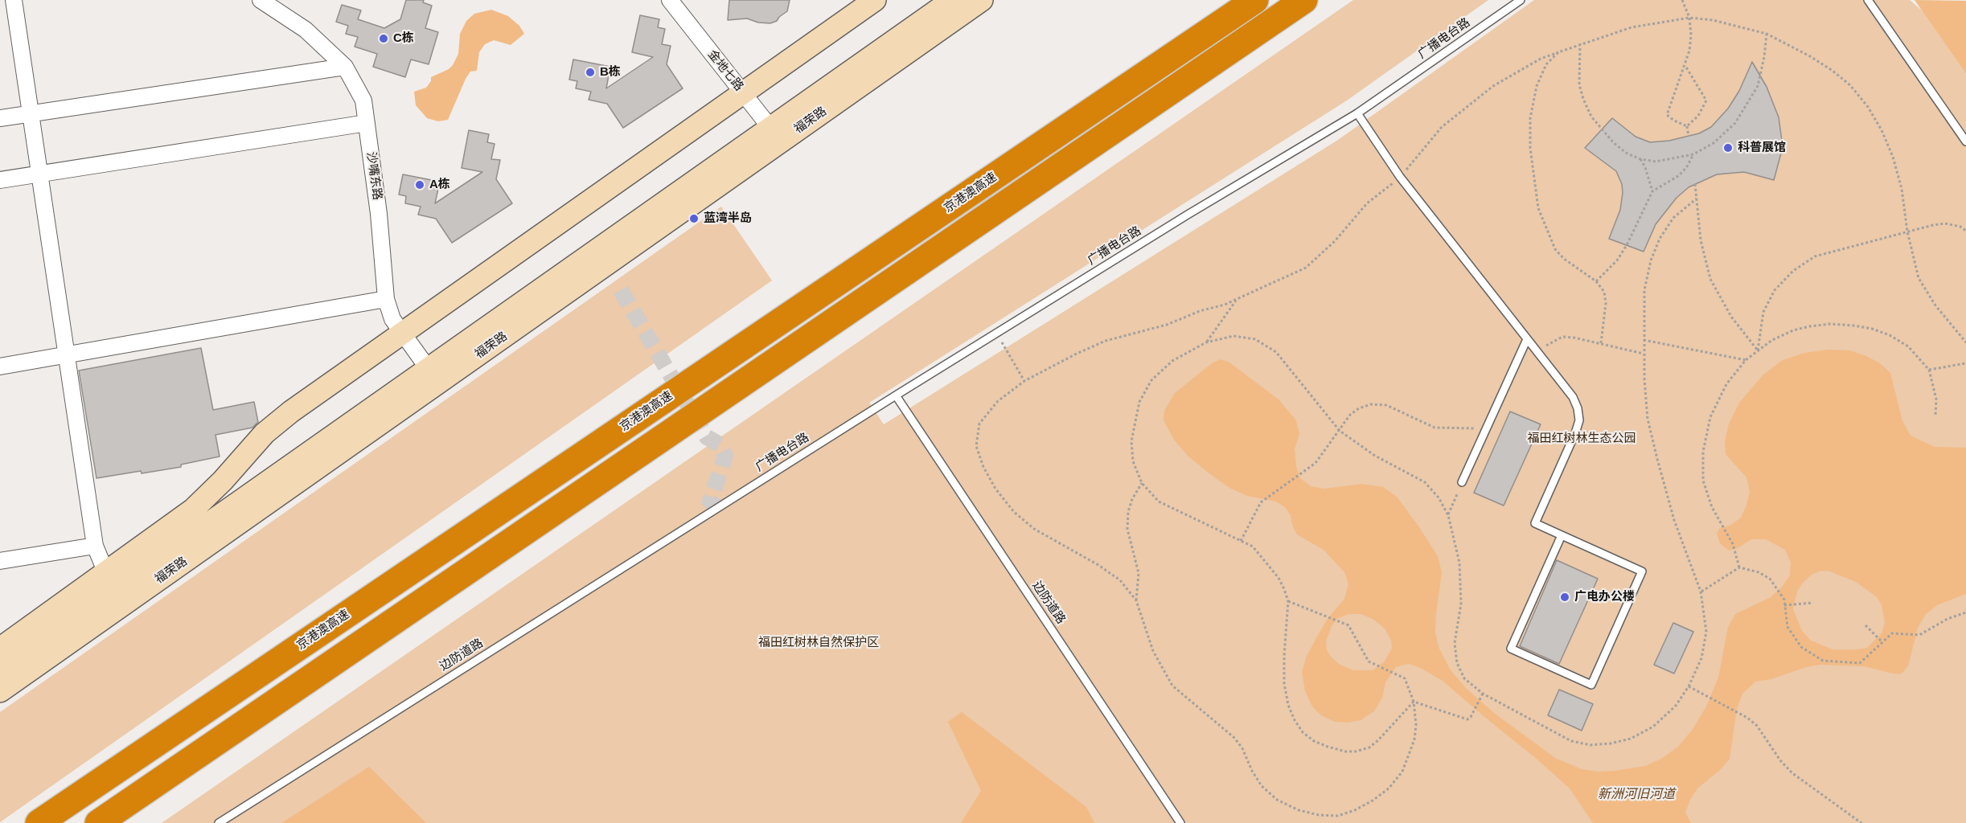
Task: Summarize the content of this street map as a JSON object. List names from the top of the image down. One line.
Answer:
{"streets":{"highway":["京港澳高速"],"main road":["福荣路"],"street":["金地七路","沙嘴东路"],"lane":["广播电台路","边防道路"]},"crossings":[["广播电台路","边防道路"],["金地七路","福荣路"],["福荣路","沙嘴东路"]],"water":["新洲河旧河道"],"parks":["福田红树林生态公园","福田红树林自然保护区"],"places":["C栋","B栋","科普展馆","A栋","蓝湾半岛","广电办公楼"]}
